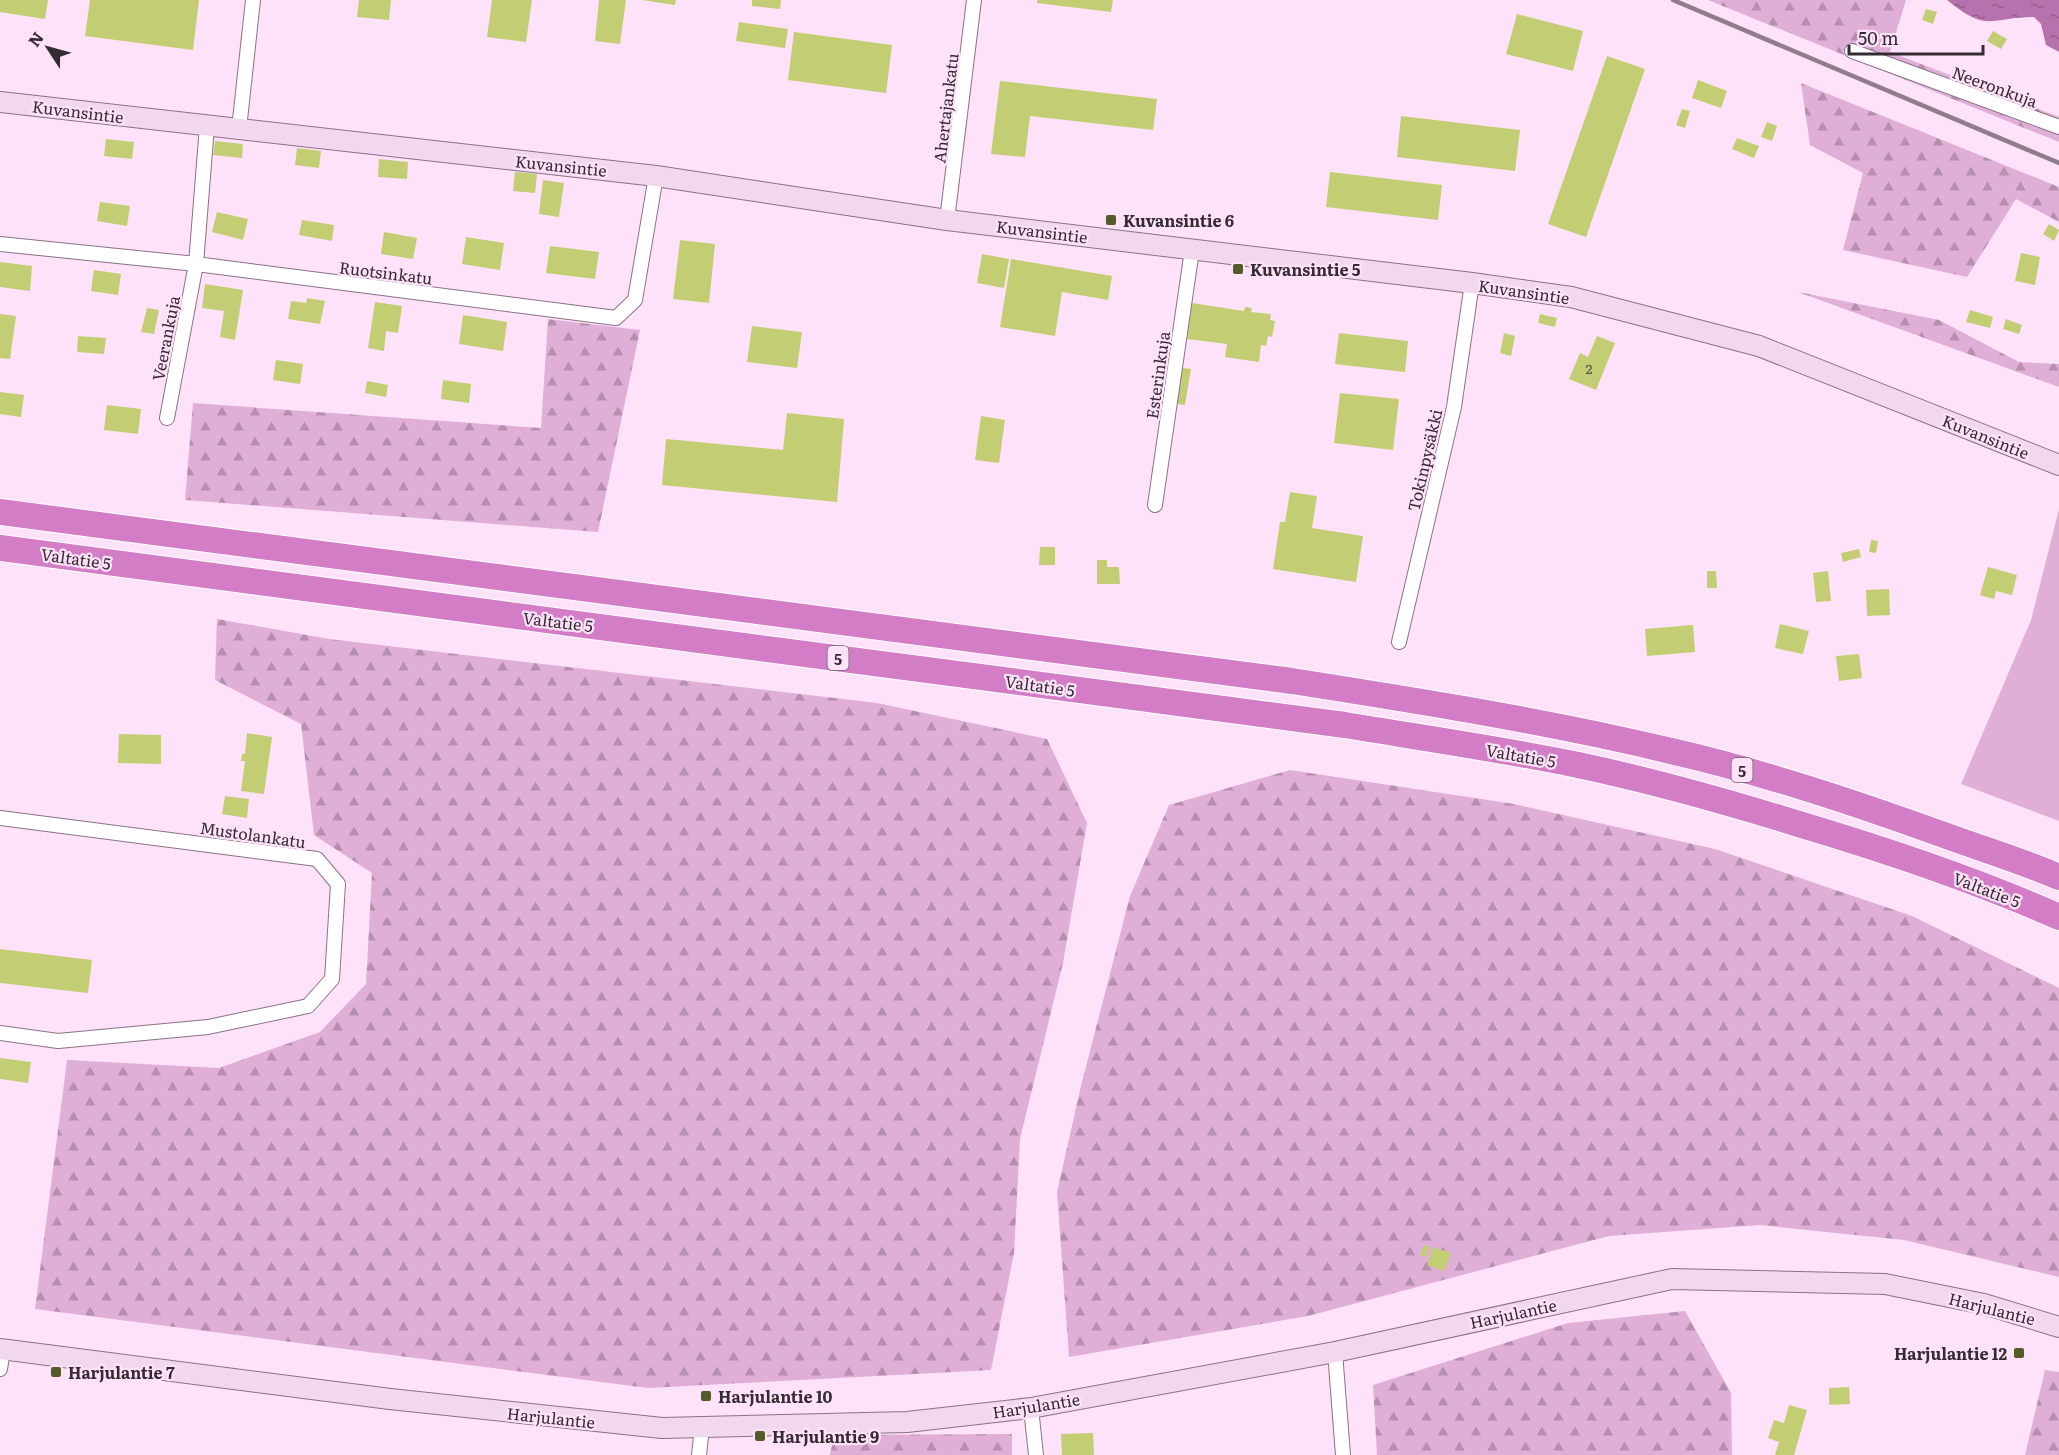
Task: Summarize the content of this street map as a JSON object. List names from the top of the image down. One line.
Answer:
{"streets":{"highway":["Valtatie 5","5"],"street":["Neeronkuja","Ahertajankatu","Kuvansintie","Ruotsinkatu","Veerankuja","Esterinkuja","Tokinpysäkki","Mustolankatu","Harjulantie"]},"crossings":[["Ahertajankatu","Kuvansintie"],["Kuvansintie","Ruotsinkatu"],["Kuvansintie","Veerankuja"],["Kuvansintie","Esterinkuja"],["Kuvansintie","Tokinpysäkki"],["Ruotsinkatu","Veerankuja"]],"places":{"transit":["Kuvansintie 6","Kuvansintie 5","Harjulantie 12","Harjulantie 7","Harjulantie 10","Harjulantie 9"]},"house_numbers":["2"],"scale_bar":"50 m","north":"top left"}
